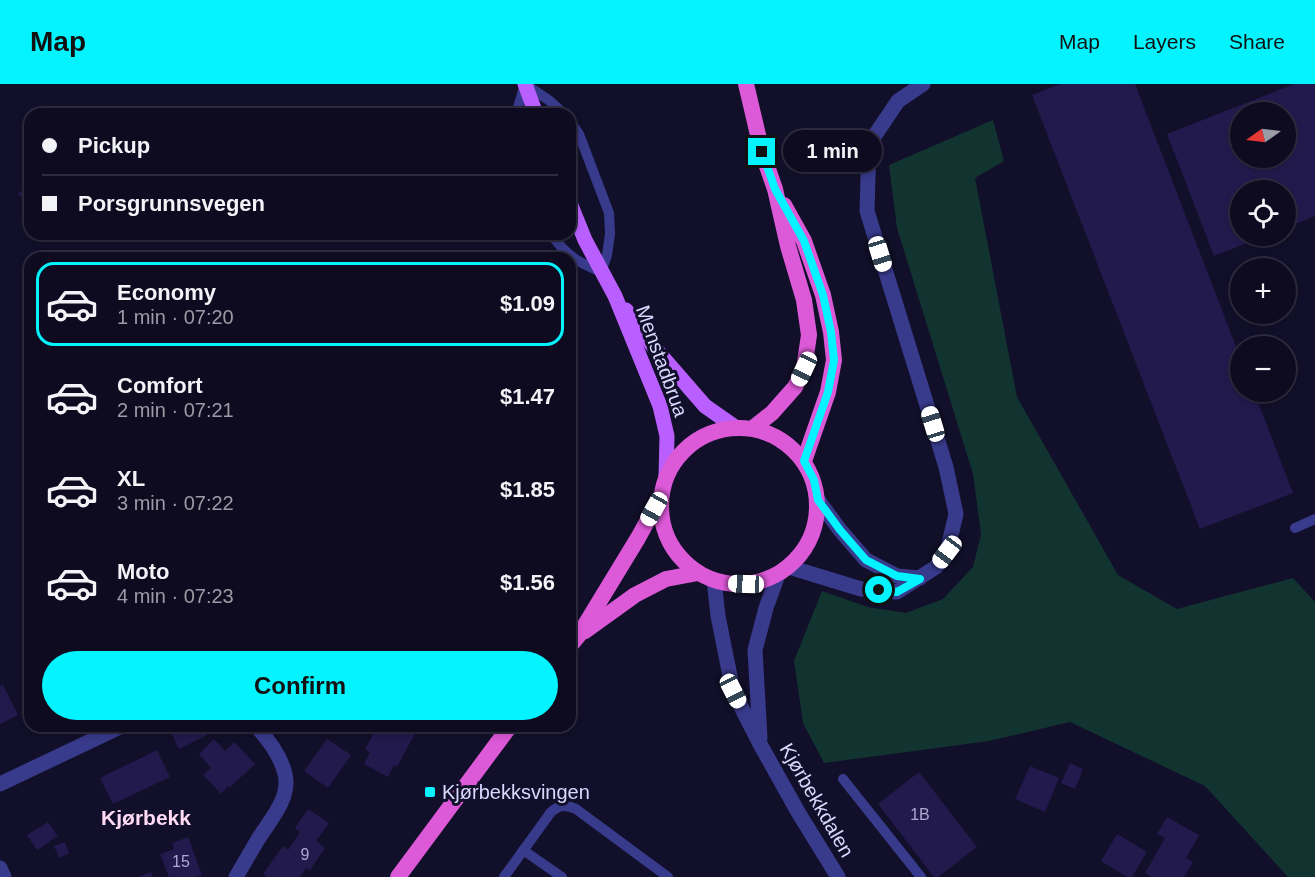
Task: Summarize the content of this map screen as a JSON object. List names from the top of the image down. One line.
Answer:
{"streets":{"main road":["Menstadbrua"],"street":["Kjørbekkdalen"]},"crossings":[["Menstadbrua","Kjørbekkdalen"]],"districts":["Kjørbekk"],"places":{"transit":["Kjørbekksvingen"]},"house_numbers":["1B","9","15"],"north":"left","page":{"header":"Map","nav":["Map","Layers","Share"],"map_buttons":["+","−"],"banner":["Pickup","Porsgrunnsvegen"],"bubble":"1 min","list":[{"name":"Economy","note":"1 min · 07:20","value":"$1.09"},{"name":"Comfort","note":"2 min · 07:21","value":"$1.47"},{"name":"XL","note":"3 min · 07:22","value":"$1.85"},{"name":"Moto","note":"4 min · 07:23","value":"$1.56"}],"buttons":"Confirm"}}
